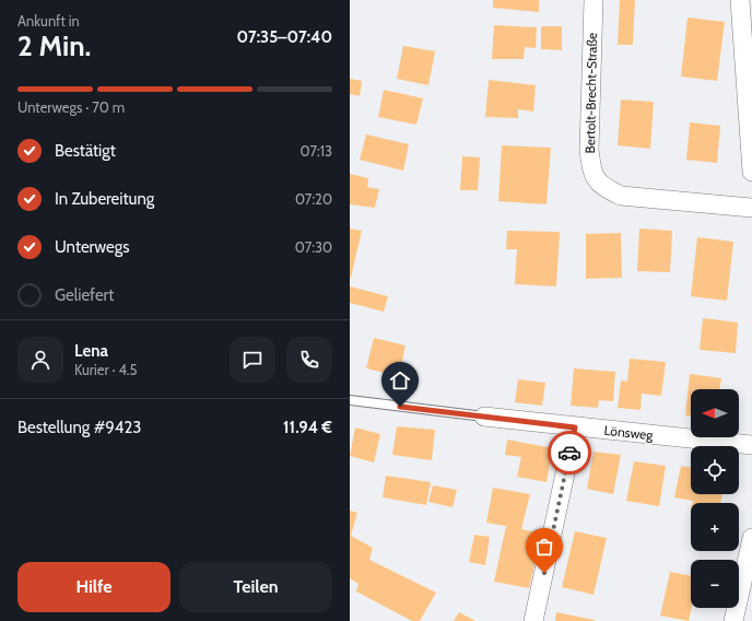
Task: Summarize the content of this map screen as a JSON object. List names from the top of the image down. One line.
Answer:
{"streets":{"street":["Bertolt-Brecht-Straße","Lönsweg"]},"north":"left","page":{"heading":["2 Min.","Ankunft in","07:35–07:40"],"panel":["Lena","Kurier · 4.5","Bestellung #9423","11.94 €"],"bar":"Unterwegs · 70 m","list":[["Bestätigt","07:13"],["In Zubereitung","07:20"],["Unterwegs","07:30"],"Geliefert"],"map_buttons":["+","−"],"buttons":["Hilfe","Teilen"]}}
